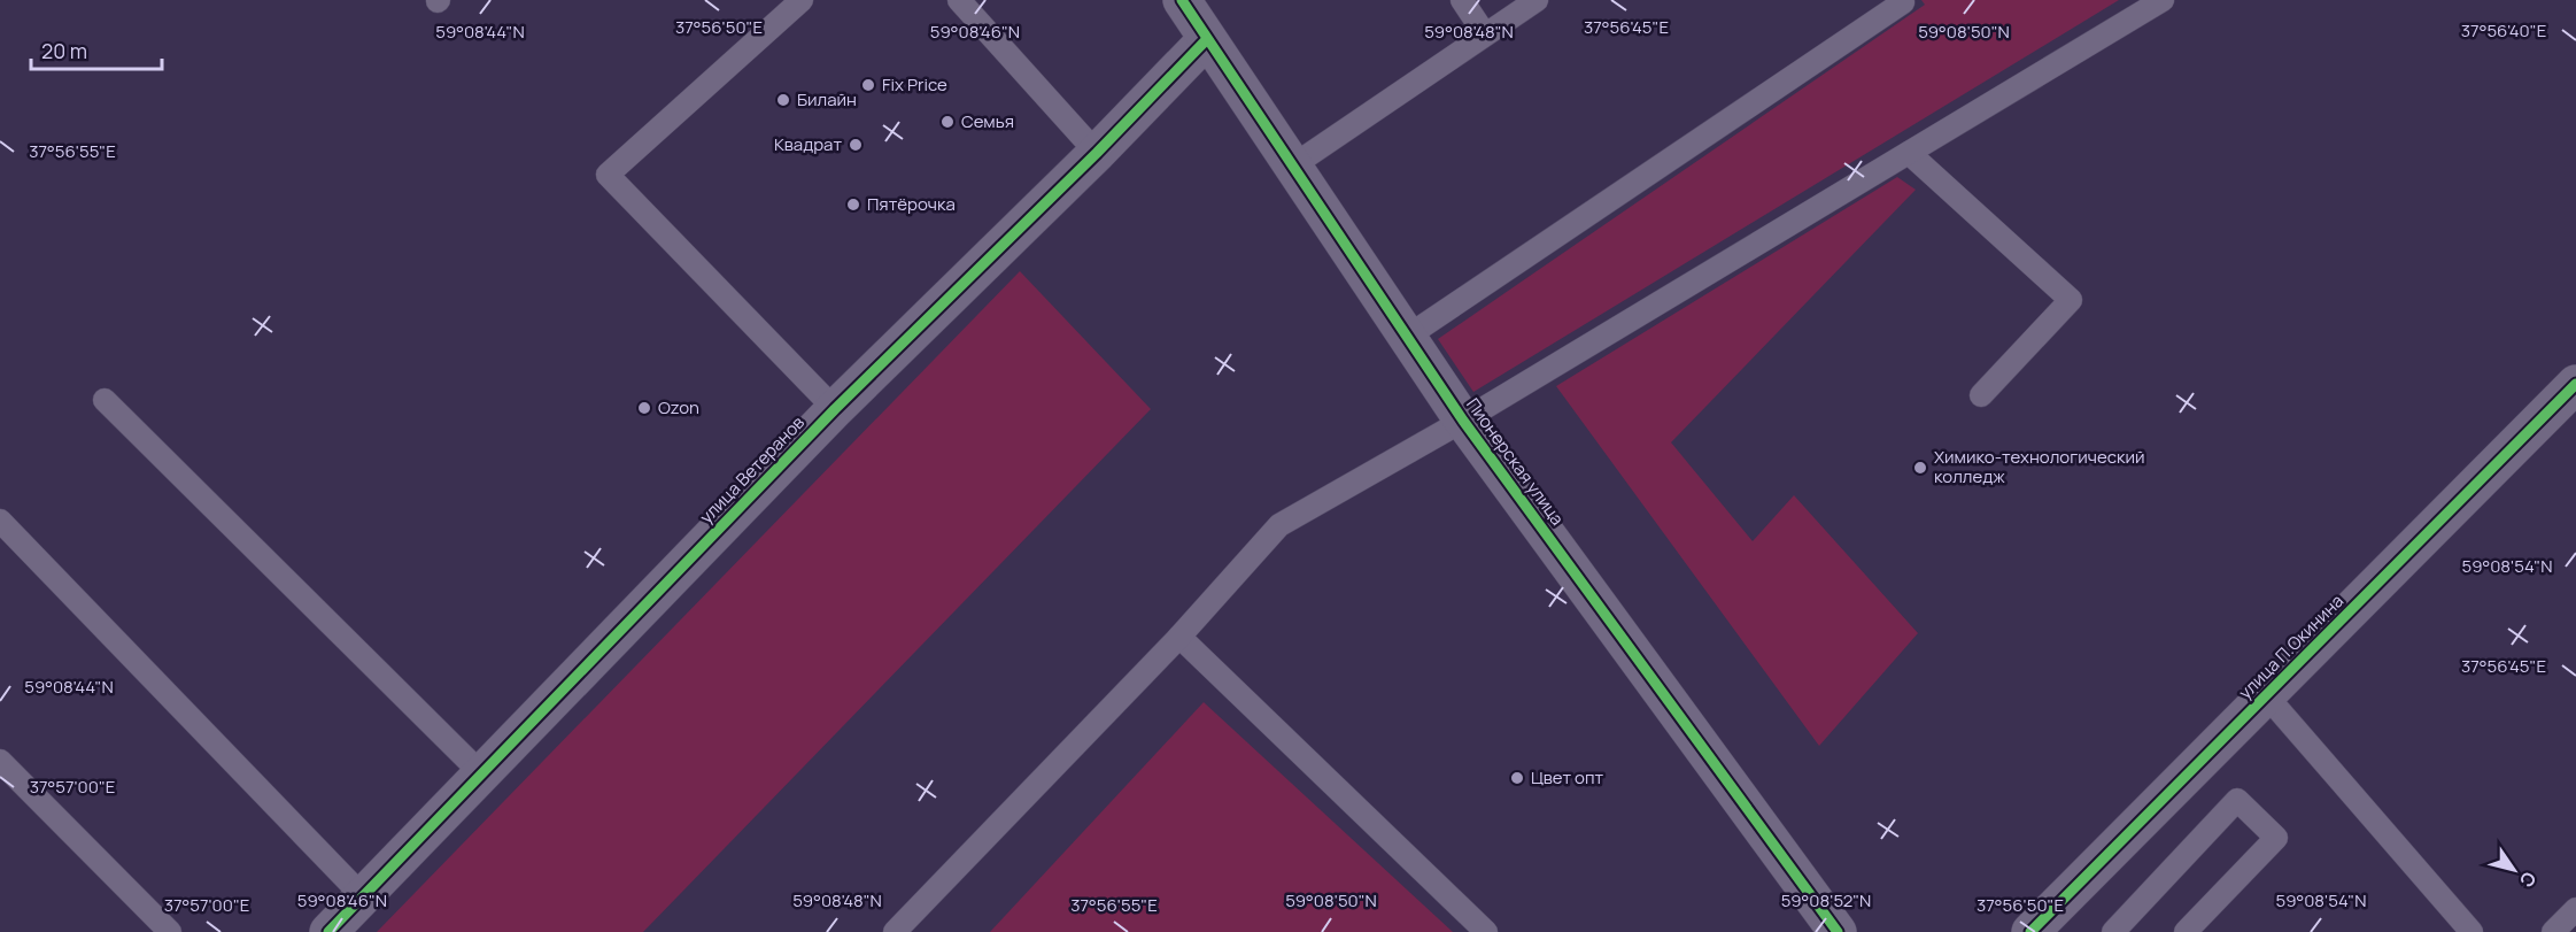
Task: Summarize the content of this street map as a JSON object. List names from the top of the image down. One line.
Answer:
{"streets":{"street":["Пионерская улица","улица Ветеранов","улица П.Окинина"]},"crossings":[["Пионерская улица","улица Ветеранов"]],"places":["Fix Price","Билайн","Семья","Квадрат","Пятёрочка","Ozon","Химико-технологический колледж","Цвет опт"],"scale_bar":"20 m","north":"bottom right","coordinates":["37°56'45\"E","37°56'50\"E","37°56'40\"E","59°08'44\"N","59°08'46\"N","59°08'48\"N","59°08'50\"N","37°56'55\"E","59°08'54\"N","37°57'00\"E","59°08'52\"N"]}
